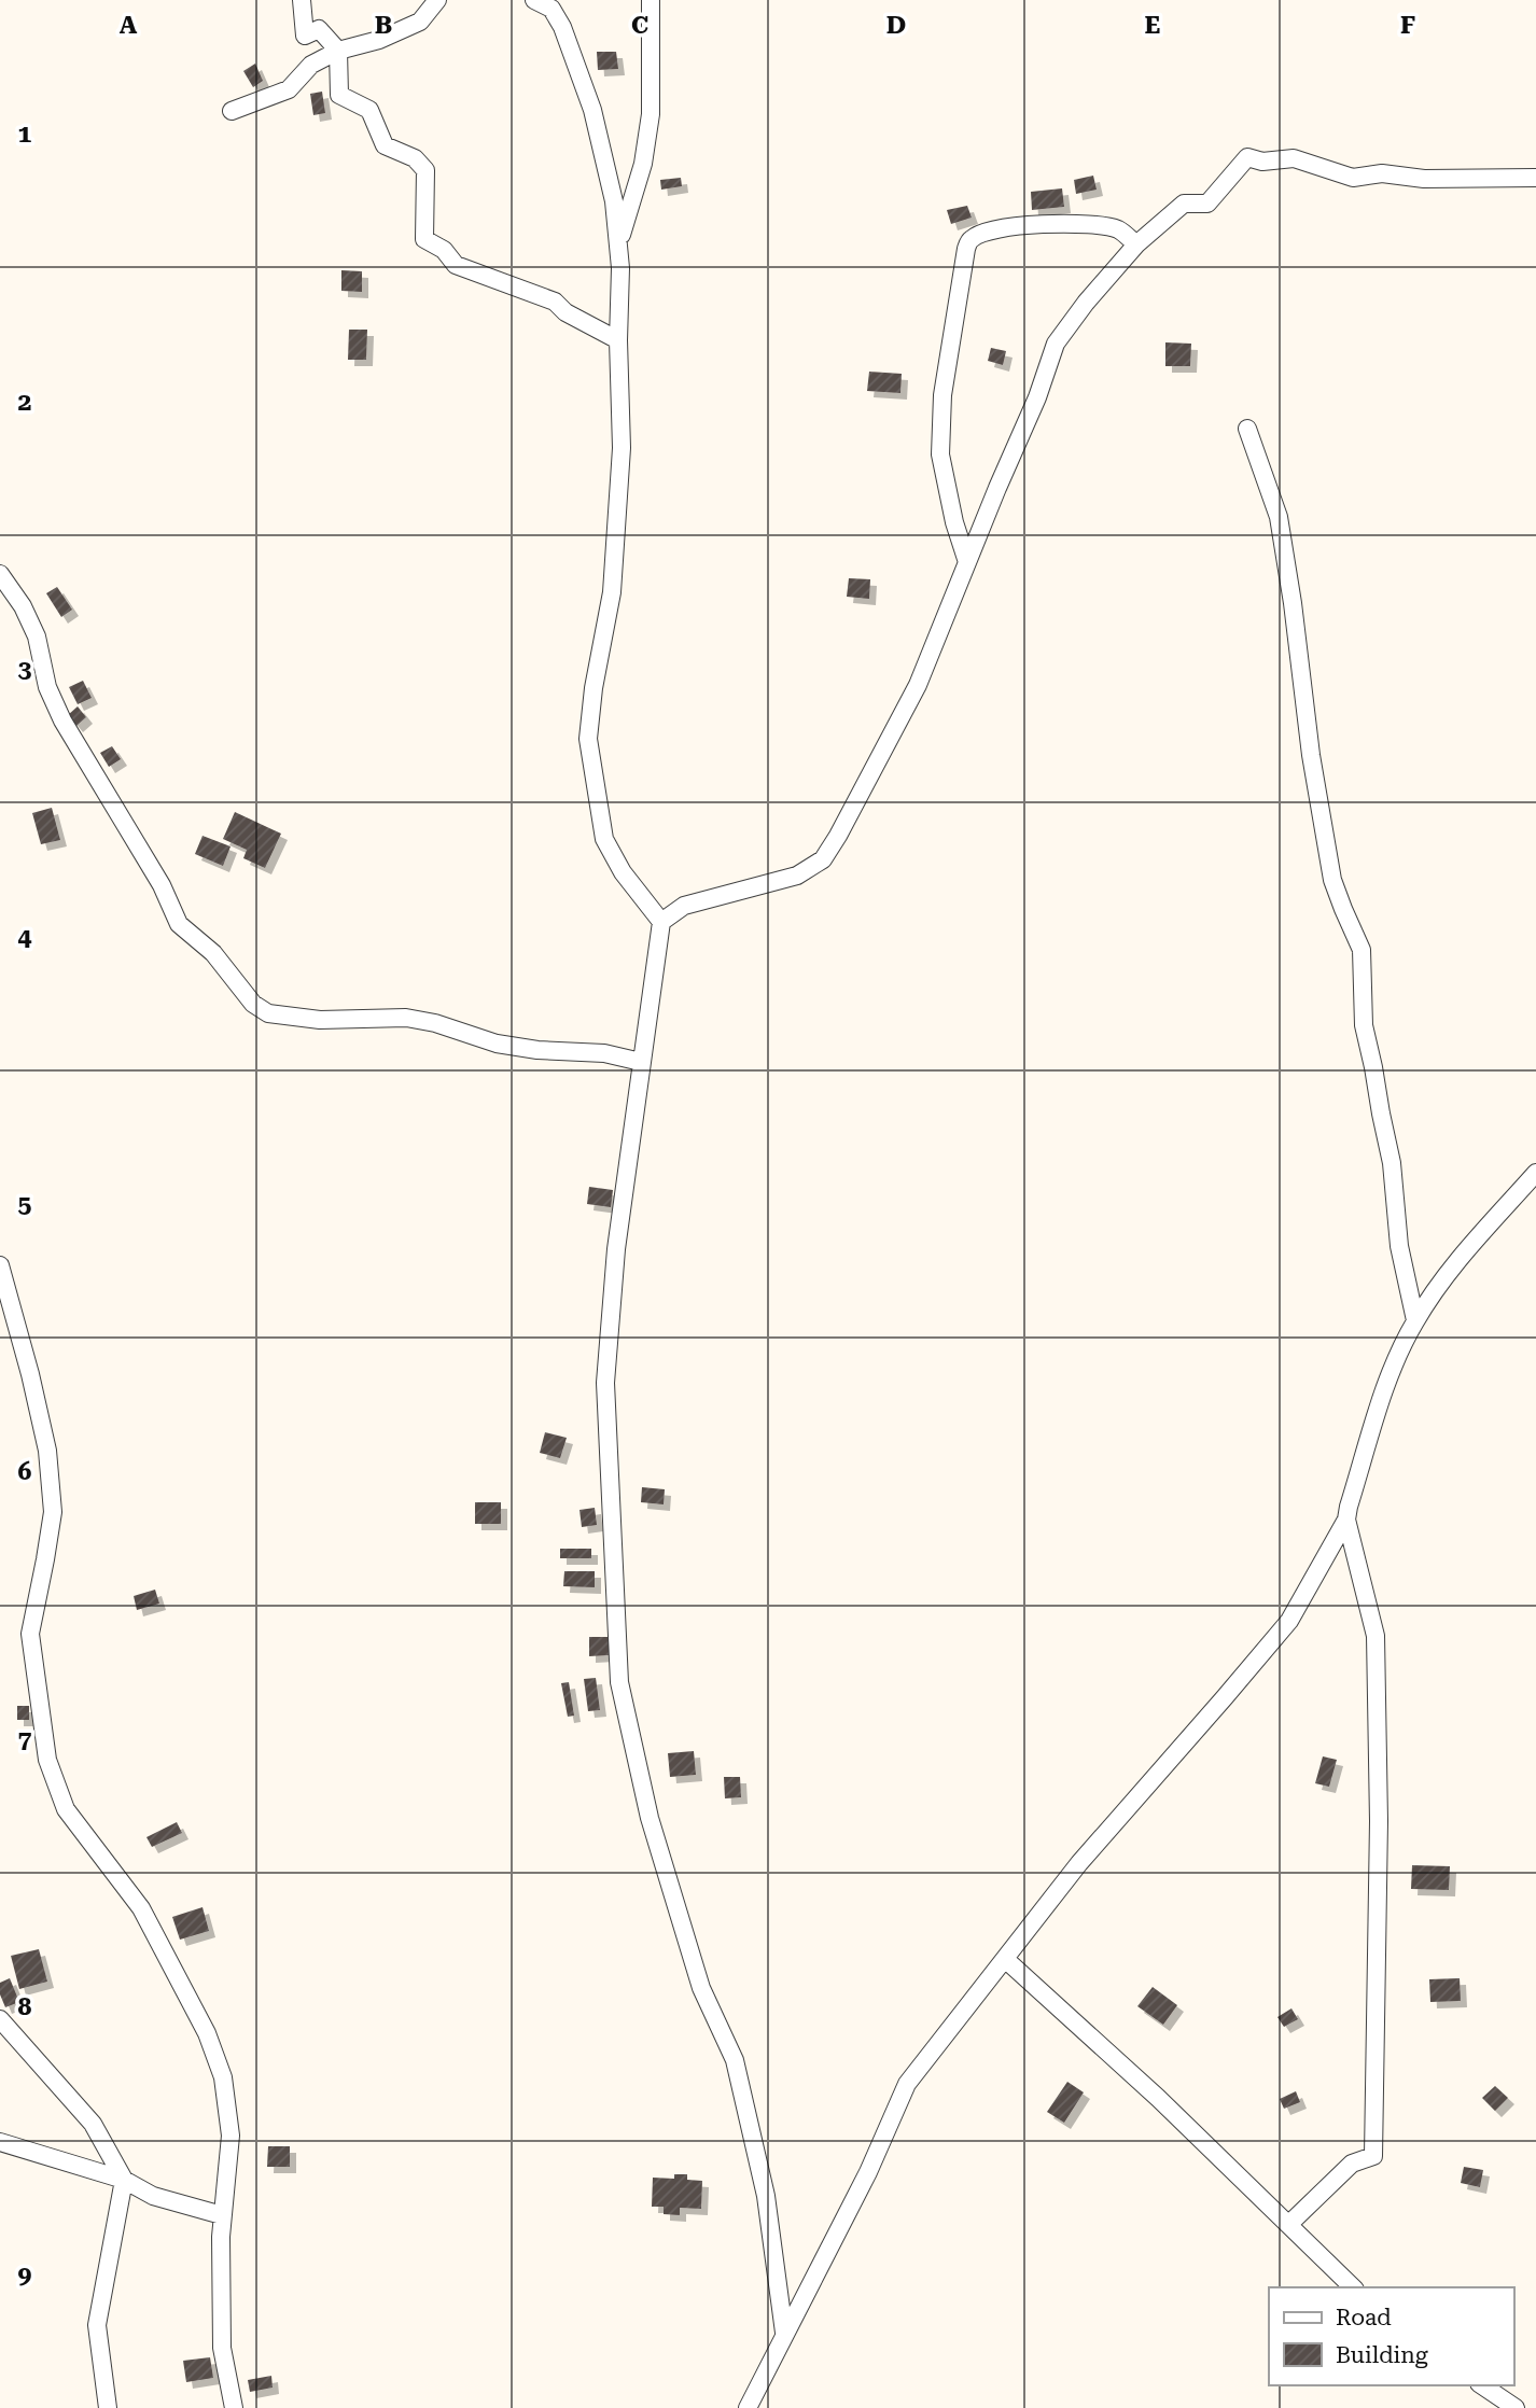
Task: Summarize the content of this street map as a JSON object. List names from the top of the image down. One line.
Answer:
{"legend":["Road","Building"],"grid":{"columns":["A","B","C","D","E","F"],"rows":["1","2","3","4","5","6","7","8","9"]}}
